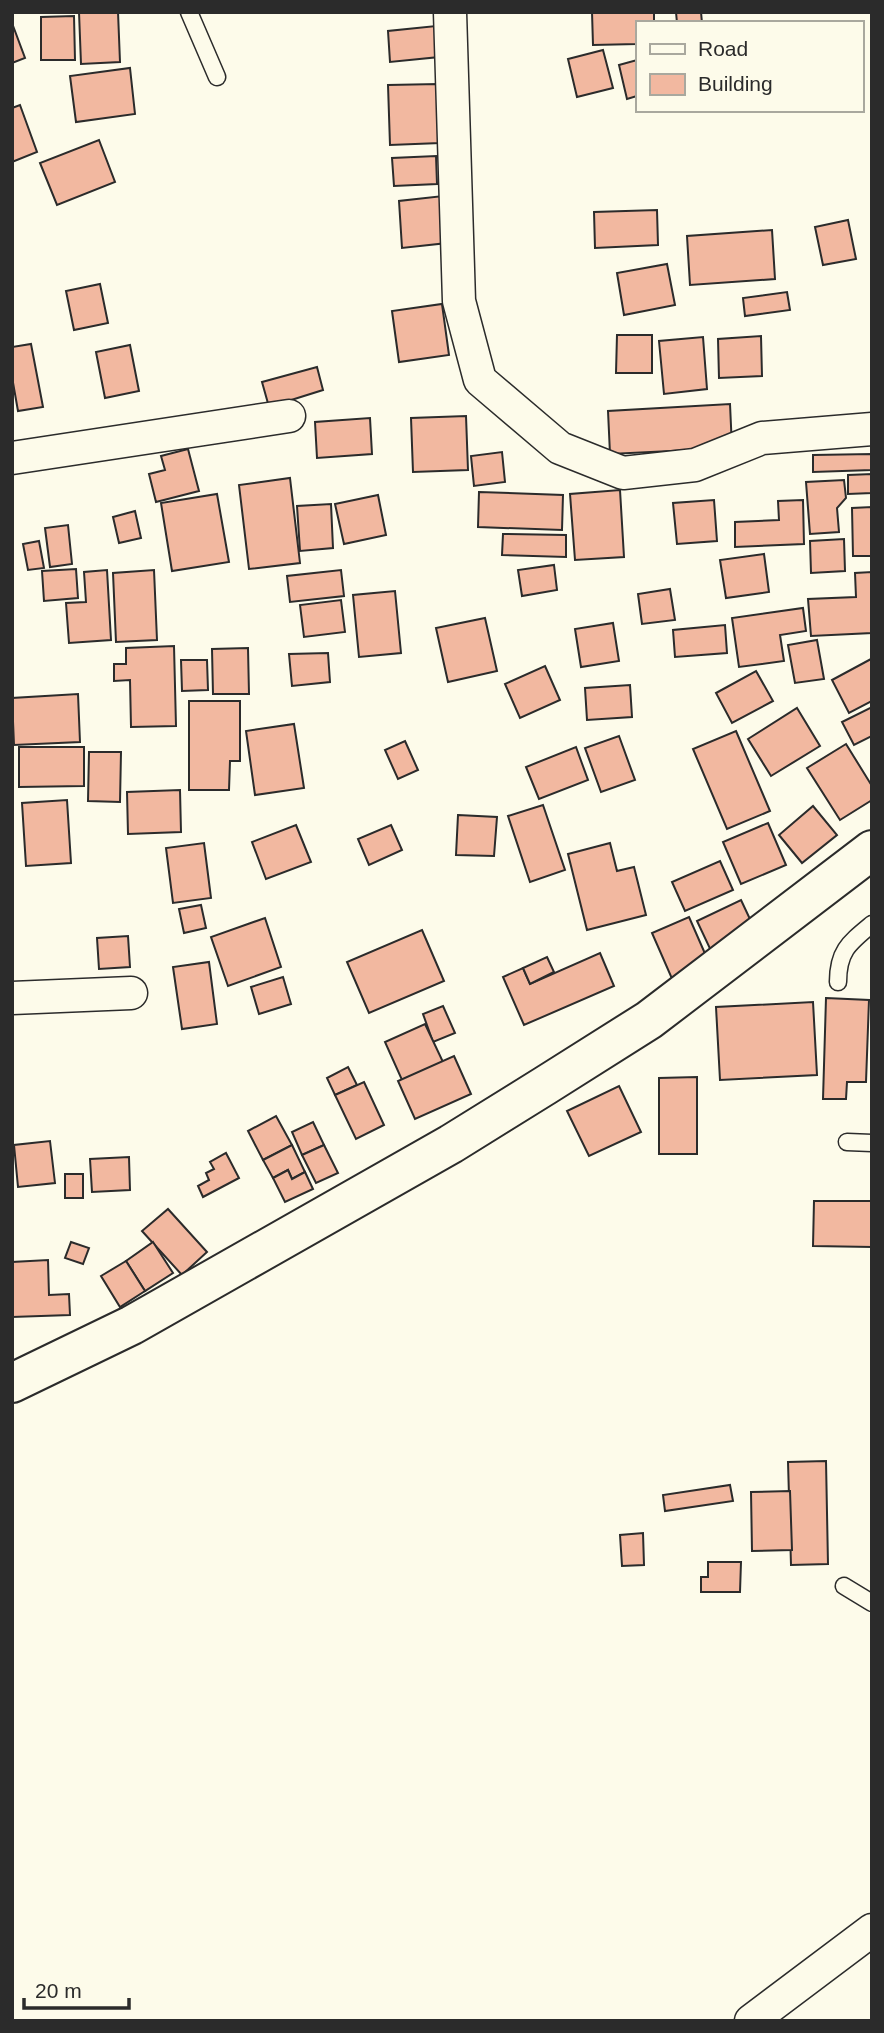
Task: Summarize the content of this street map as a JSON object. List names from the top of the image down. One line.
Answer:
{"legend":["Road","Building"],"scale_bar":"20 m"}
